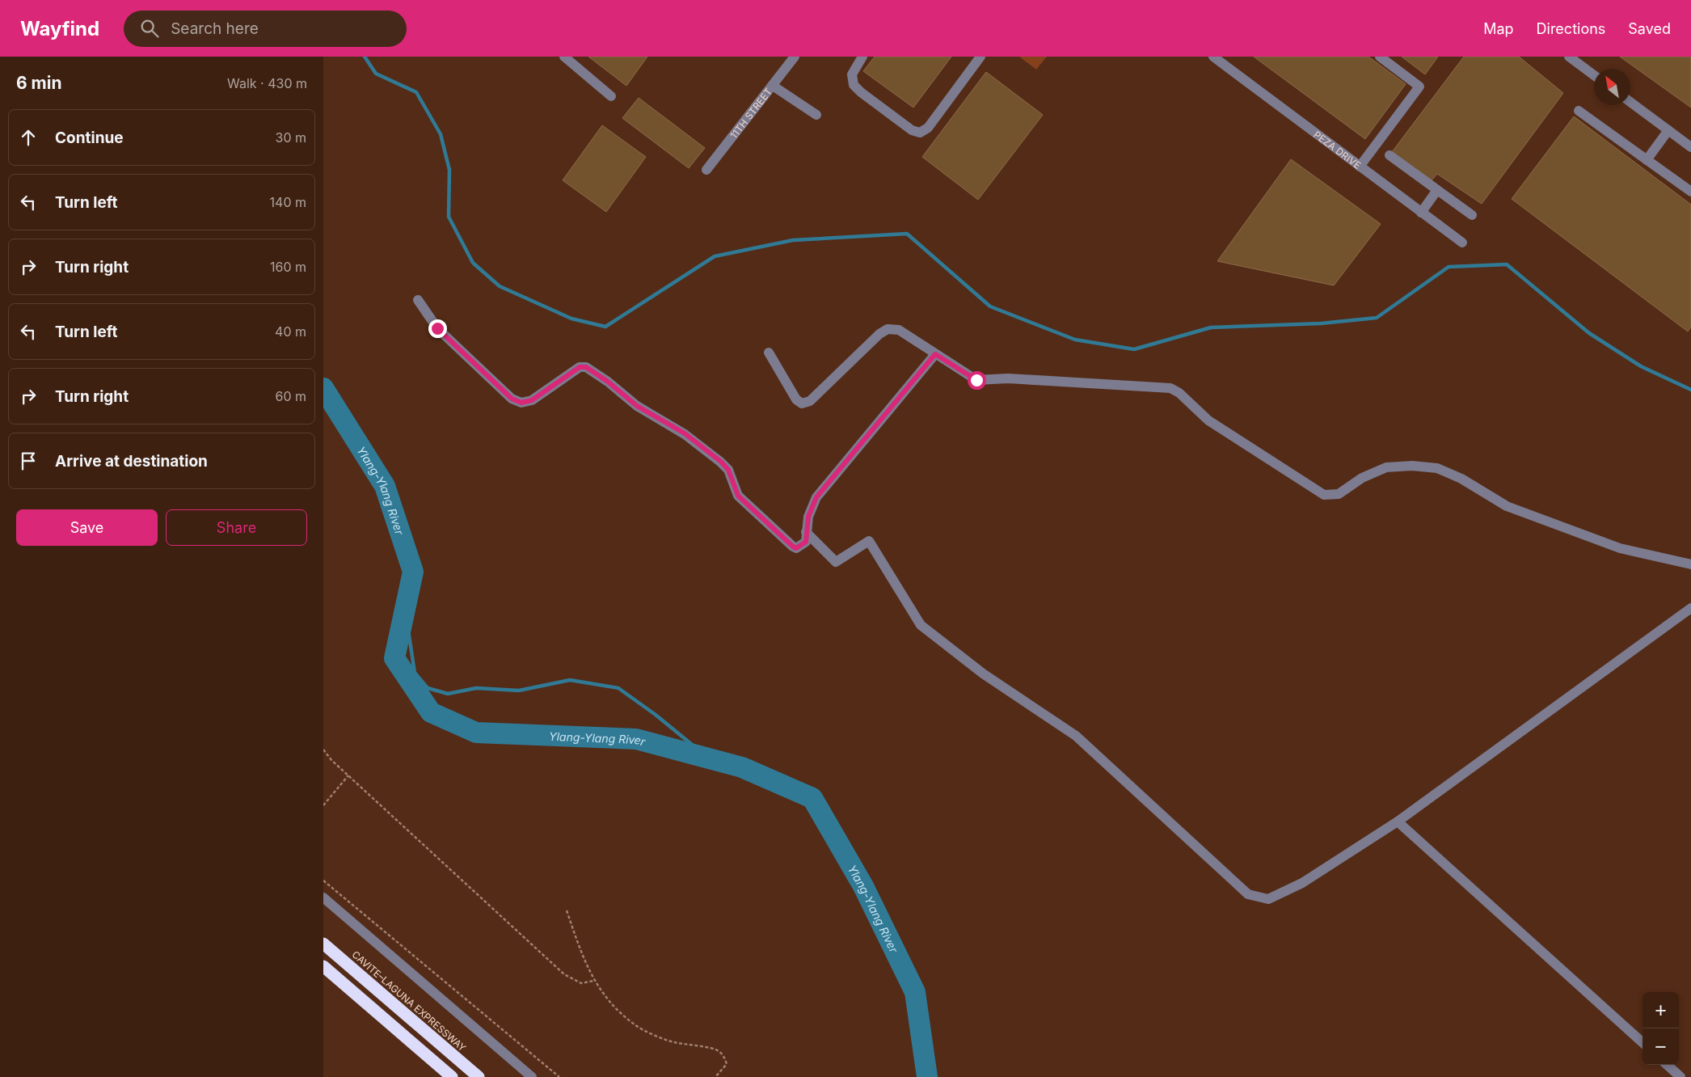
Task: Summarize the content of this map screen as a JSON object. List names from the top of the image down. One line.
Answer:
{"streets":{"highway":["CAVITE–LAGUNA EXPRESSWAY"],"street":["11TH STREET","PEZA DRIVE"]},"water":["Ylang-Ylang River"],"north":"top left","page":{"header":"Wayfind","search":"Search here","nav":["Map","Directions","Saved"],"heading":["6 min","Walk · 430 m"],"list":[["Continue","30 m"],["Turn left","140 m"],["Turn right","160 m"],["Turn left","40 m"],["Turn right","60 m"],"Arrive at destination"],"buttons":["Save","Share"],"map_buttons":["+","−"]}}
